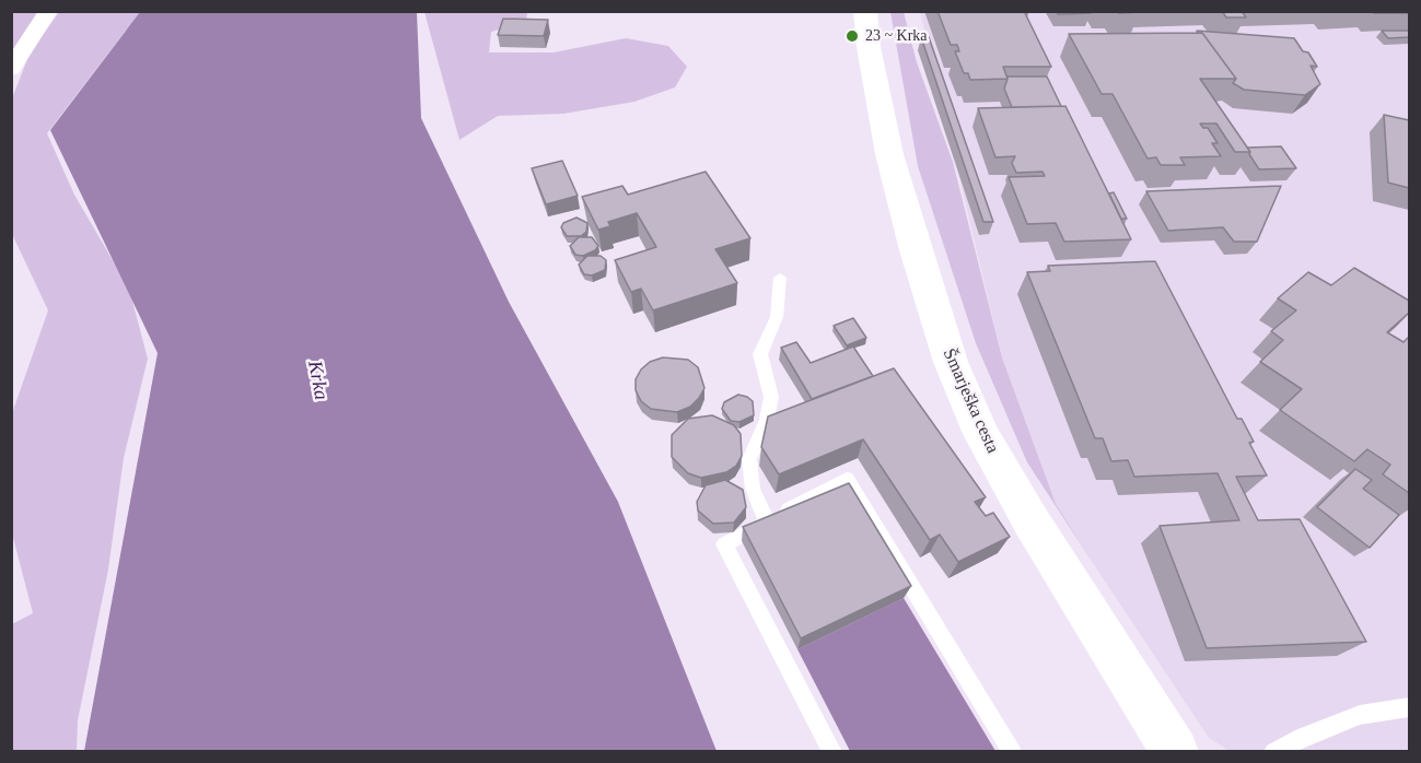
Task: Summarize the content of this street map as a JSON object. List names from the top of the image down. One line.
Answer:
{"streets":{"street":["Šmarješka cesta"]},"water":["Krka"],"places":["23 ~ Krka"]}
